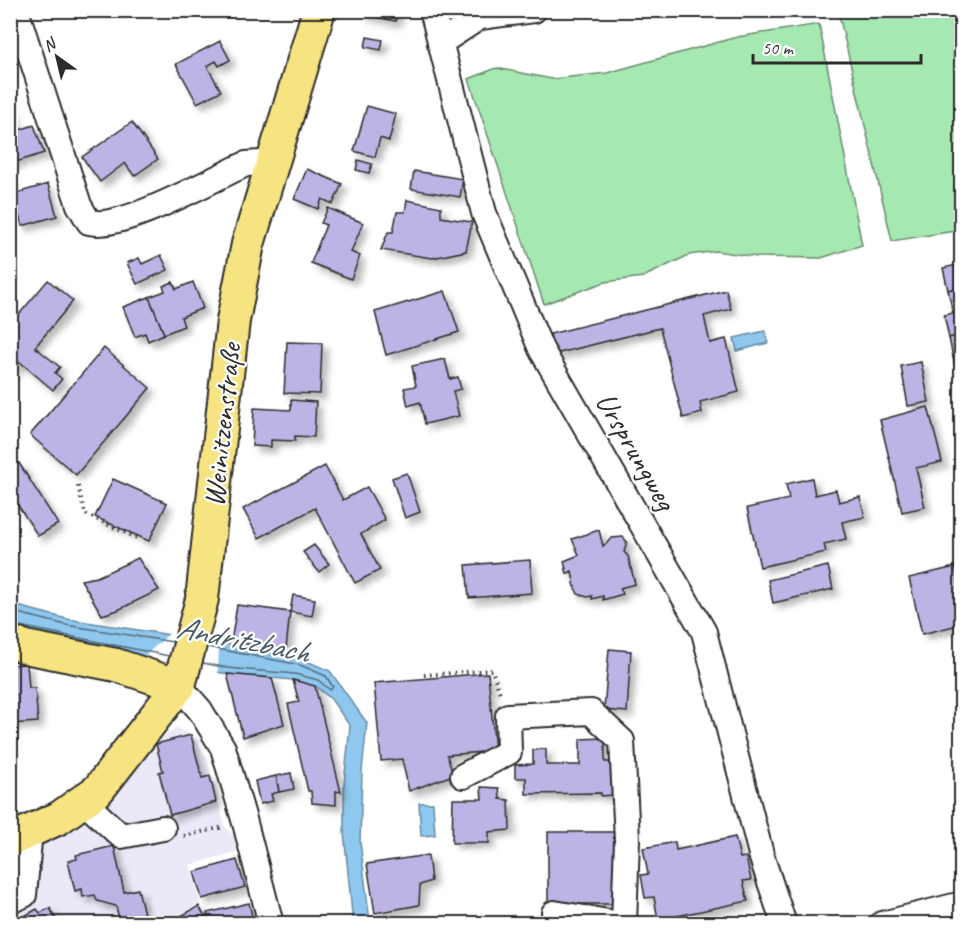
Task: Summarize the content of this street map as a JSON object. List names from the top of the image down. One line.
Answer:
{"streets":{"main road":["Weinitzenstraße"],"street":["Ursprungweg"]},"water":["Andritzbach"],"scale_bar":"50 m","north":"top left"}
